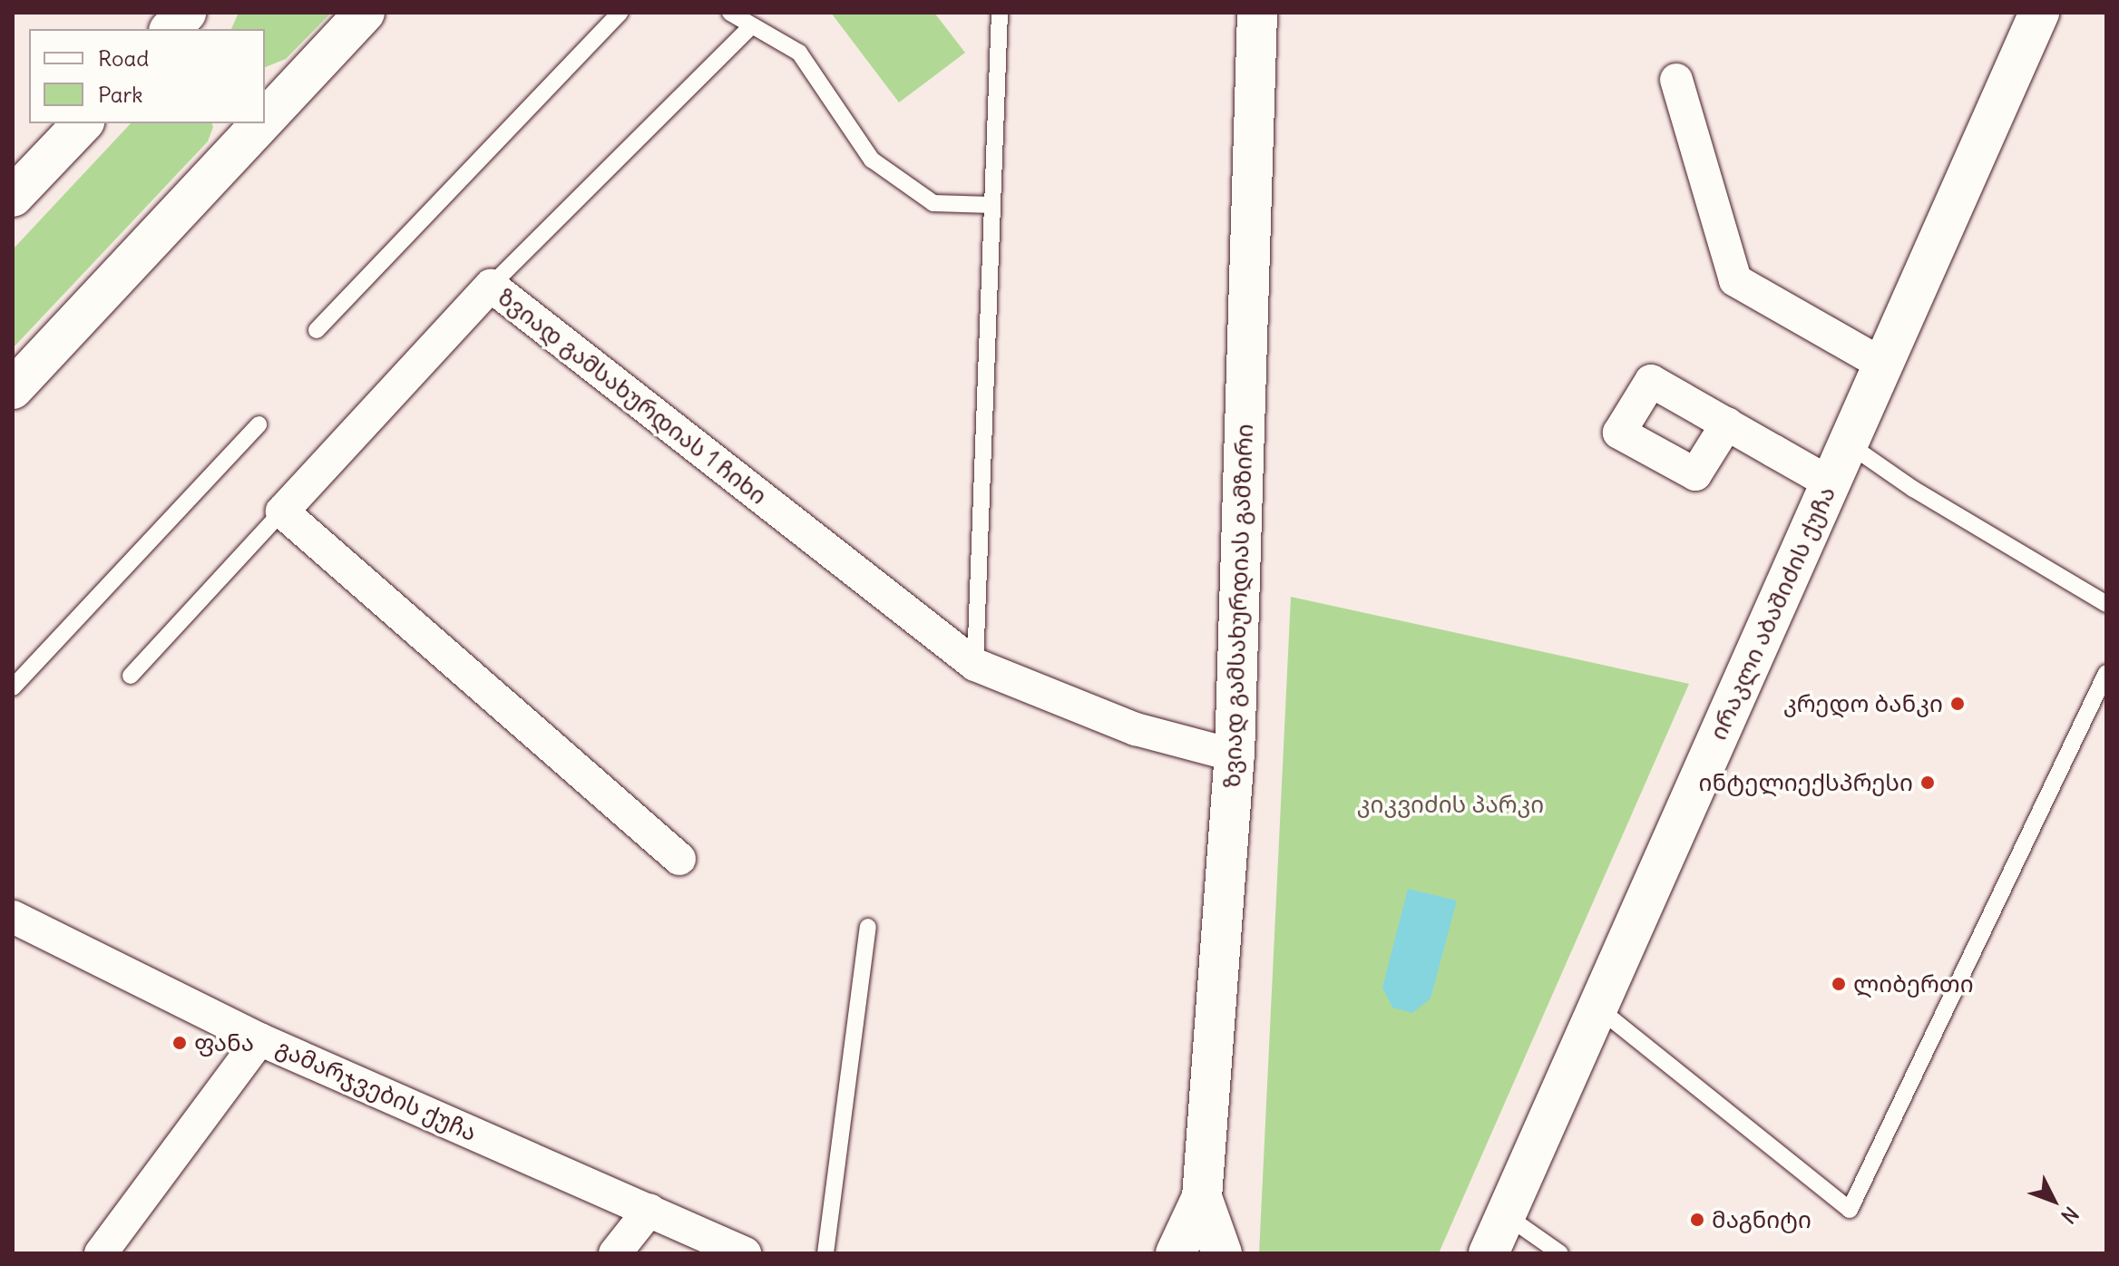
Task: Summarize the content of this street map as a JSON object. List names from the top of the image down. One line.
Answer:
{"streets":{"main road":["ზვიად გამსახურდიას გამზირი","ირაკლი აბაშიძის ქუჩა"],"street":["ზვიად გამსახურდიას 1 ჩიხი","გამარჯვების ქუჩა"]},"crossings":[["ზვიად გამსახურდიას 1 ჩიხი","ზვიად გამსახურდიას გამზირი"]],"parks":["კიკვიძის პარკი"],"places":["კრედო ბანკი","ინტელიექსპრესი","ლიბერთი","ფანა","მაგნიტი"],"legend":["Road","Park"],"north":"bottom right"}
